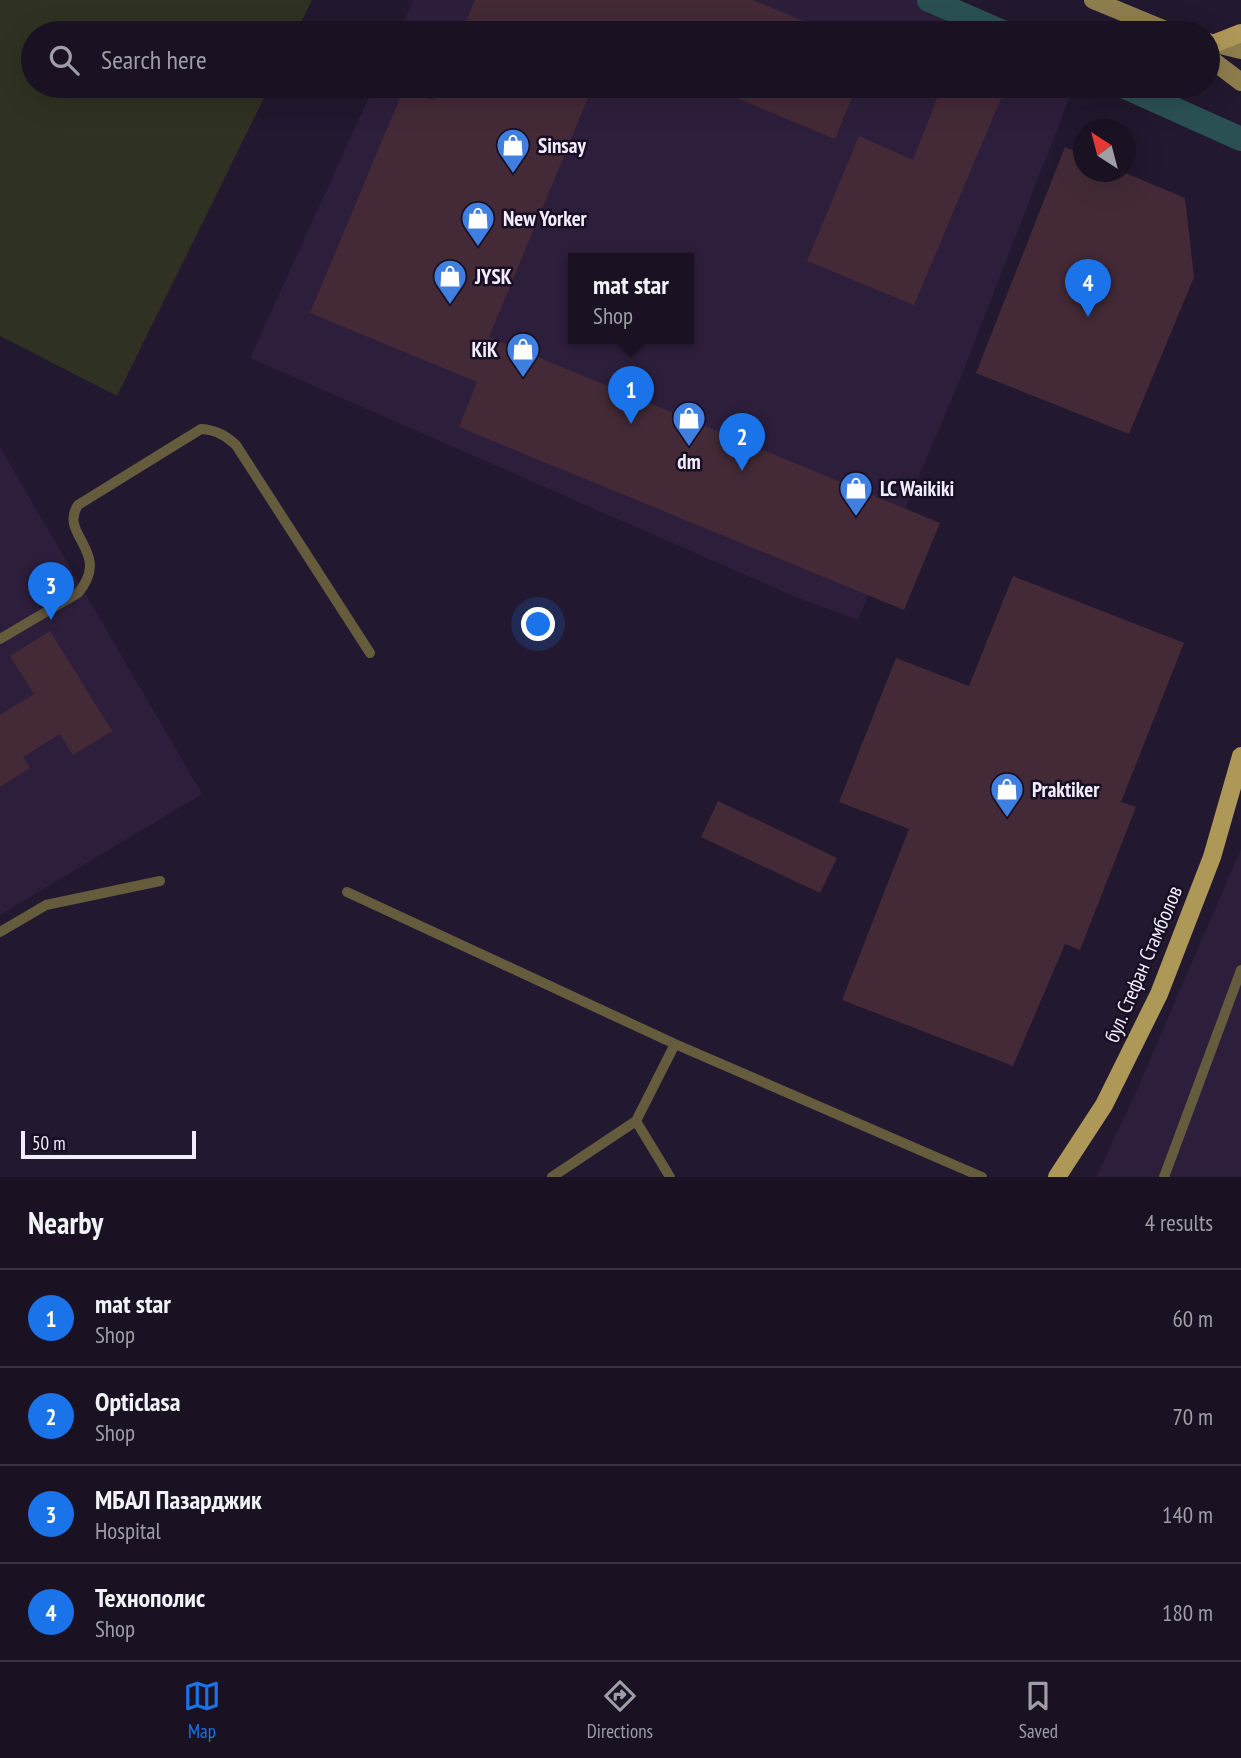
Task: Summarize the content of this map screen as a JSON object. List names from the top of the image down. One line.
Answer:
{"streets":{"main road":["бул. Стефан Стамболов"]},"places":{"shop":["Sinsay","New Yorker","JYSK","KiK","dm","LC Waikiki","Praktiker"]},"scale_bar":"50 m","north":"top left","page":{"search":"Search here","popup":["mat star","Shop"],"pins":["4","1","2","3"],"scale":"50 m","heading":["Nearby","4 results"],"list":[{"mark":"1","name":"mat star","note":"Shop","value":"60 m"},{"mark":"2","name":"Opticlasa","note":"Shop","value":"70 m"},{"mark":"3","name":"МБАЛ Пазарджик","note":"Hospital","value":"140 m"},{"mark":"4","name":"Технополис","note":"Shop","value":"180 m"}],"nav":["Map","Directions","Saved"]}}
